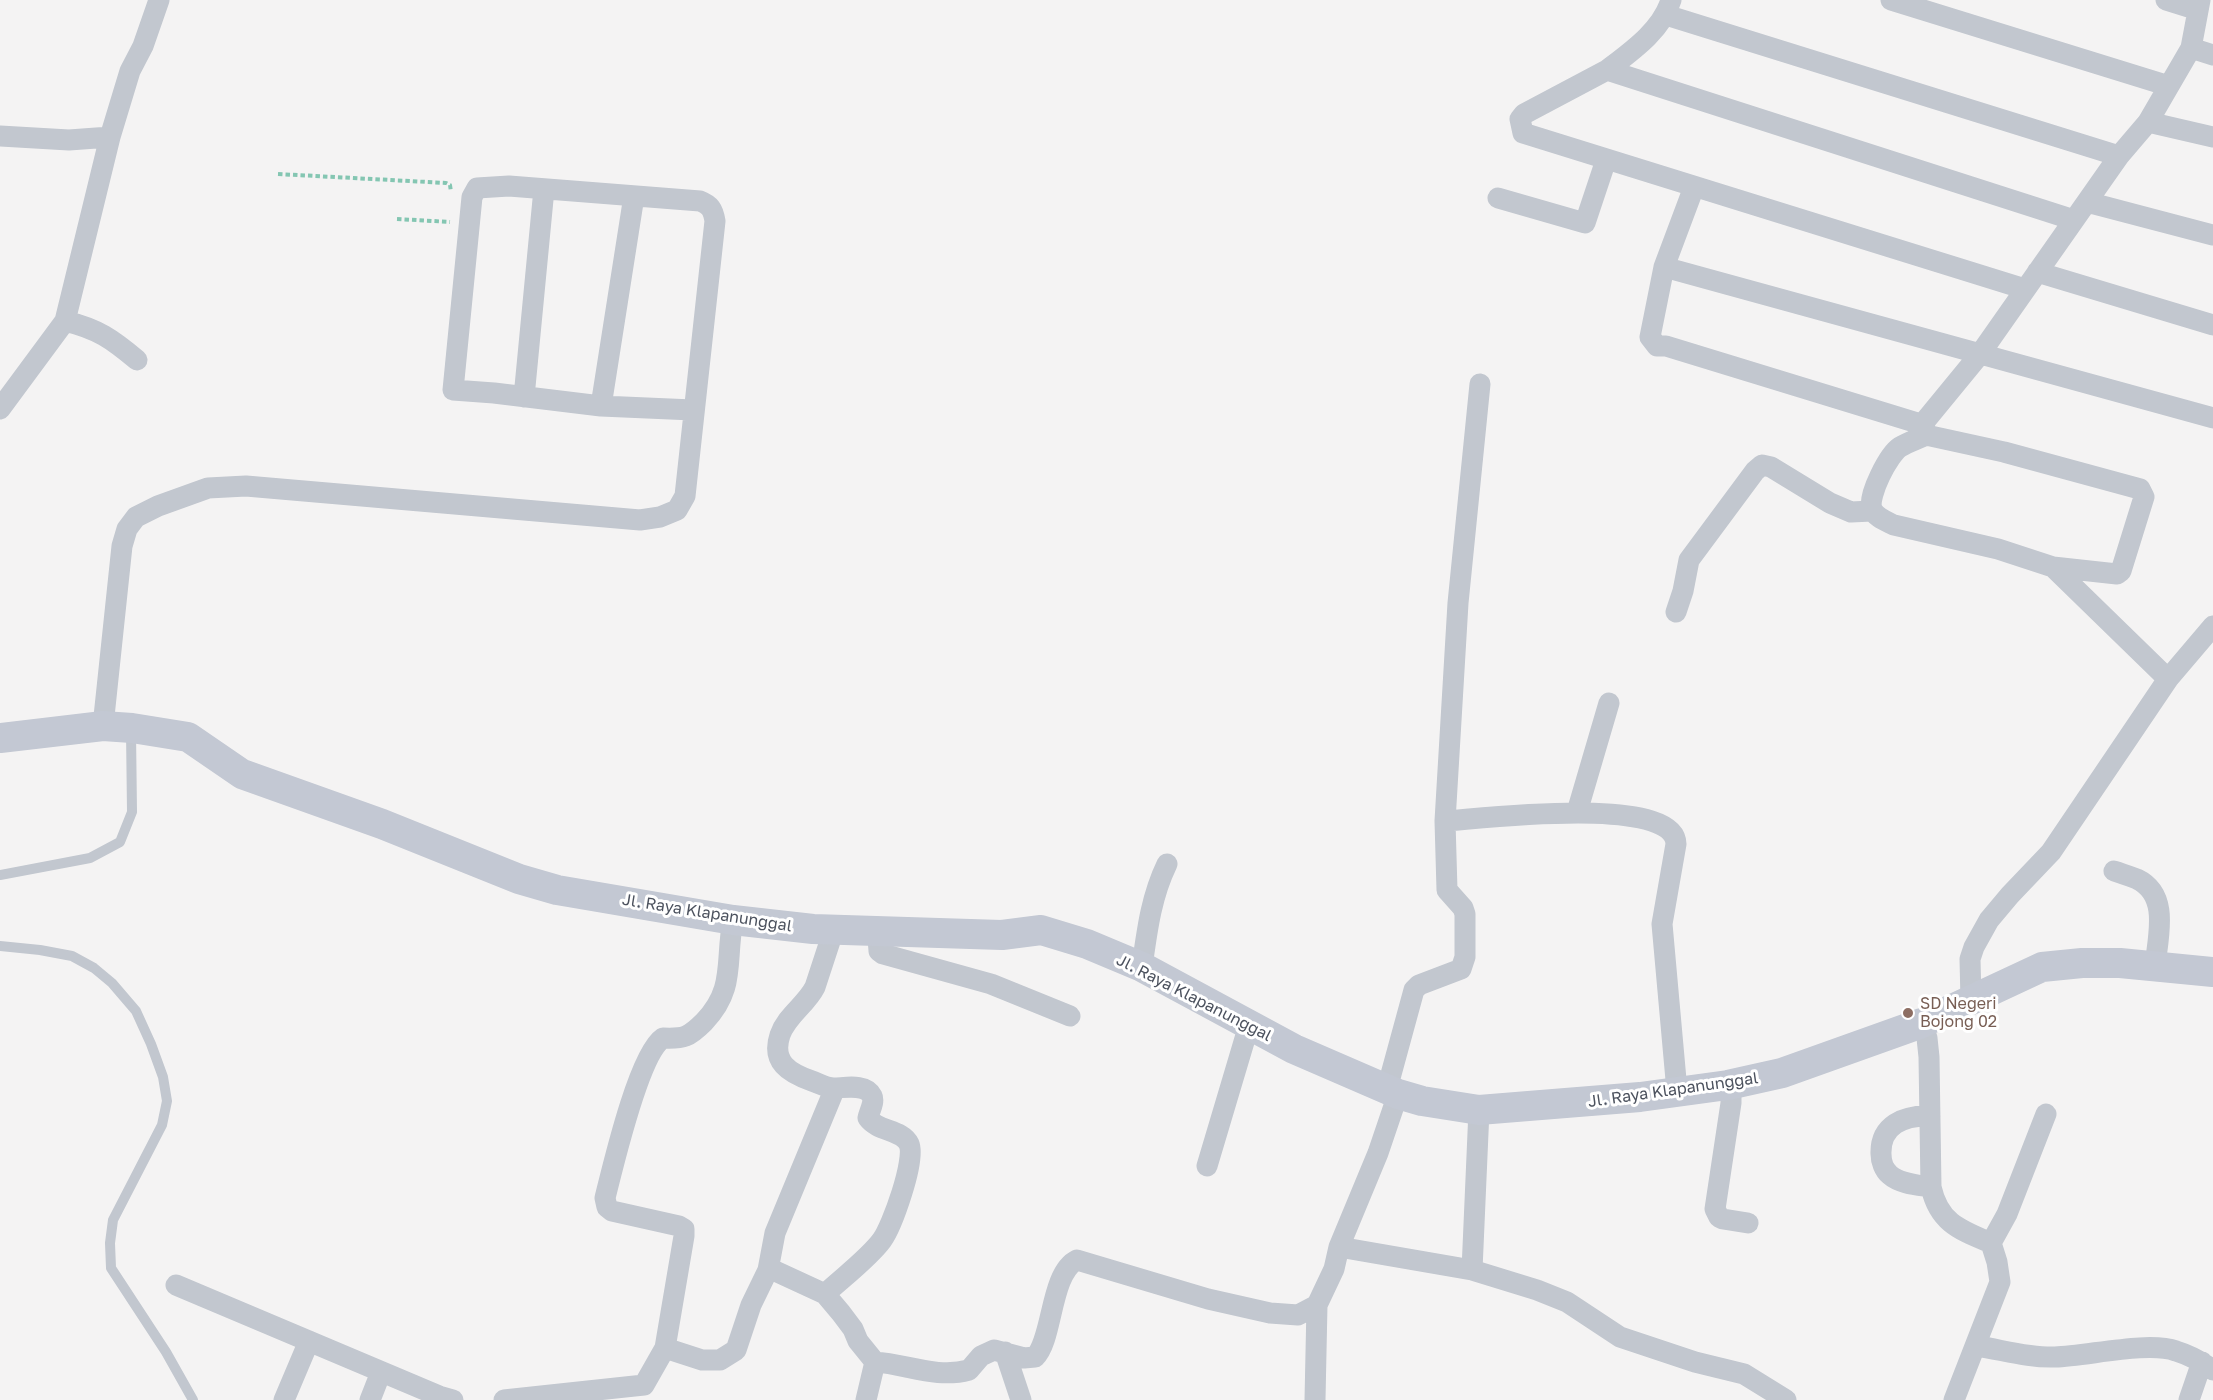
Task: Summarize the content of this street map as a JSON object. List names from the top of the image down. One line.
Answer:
{"streets":{"street":["Jl. Raya Klapanunggal"]},"places":["SD Negeri Bojong 02"]}
